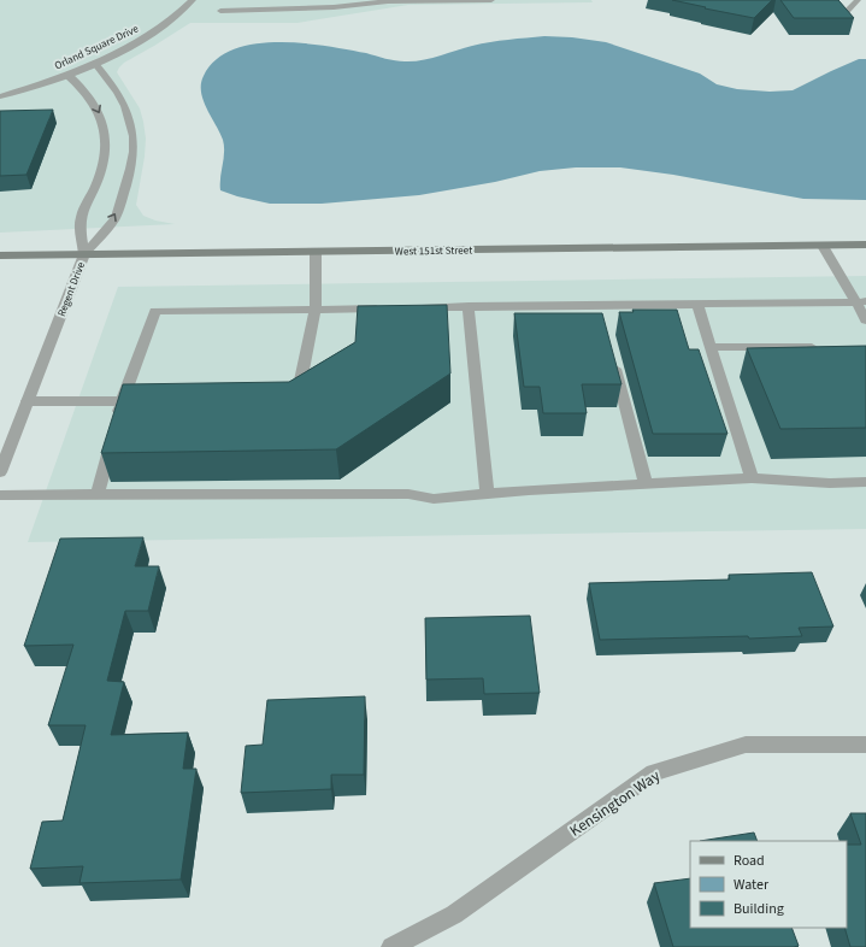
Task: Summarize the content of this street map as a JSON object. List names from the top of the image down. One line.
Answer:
{"streets":{"street":["Orland Square Drive","West 151st Street","Regent Drive","Kensington Way"]},"crossings":[["Orland Square Drive","Regent Drive"],["West 151st Street","Regent Drive"]],"one_way":["Regent Drive"],"legend":["Road","Water","Building"]}
